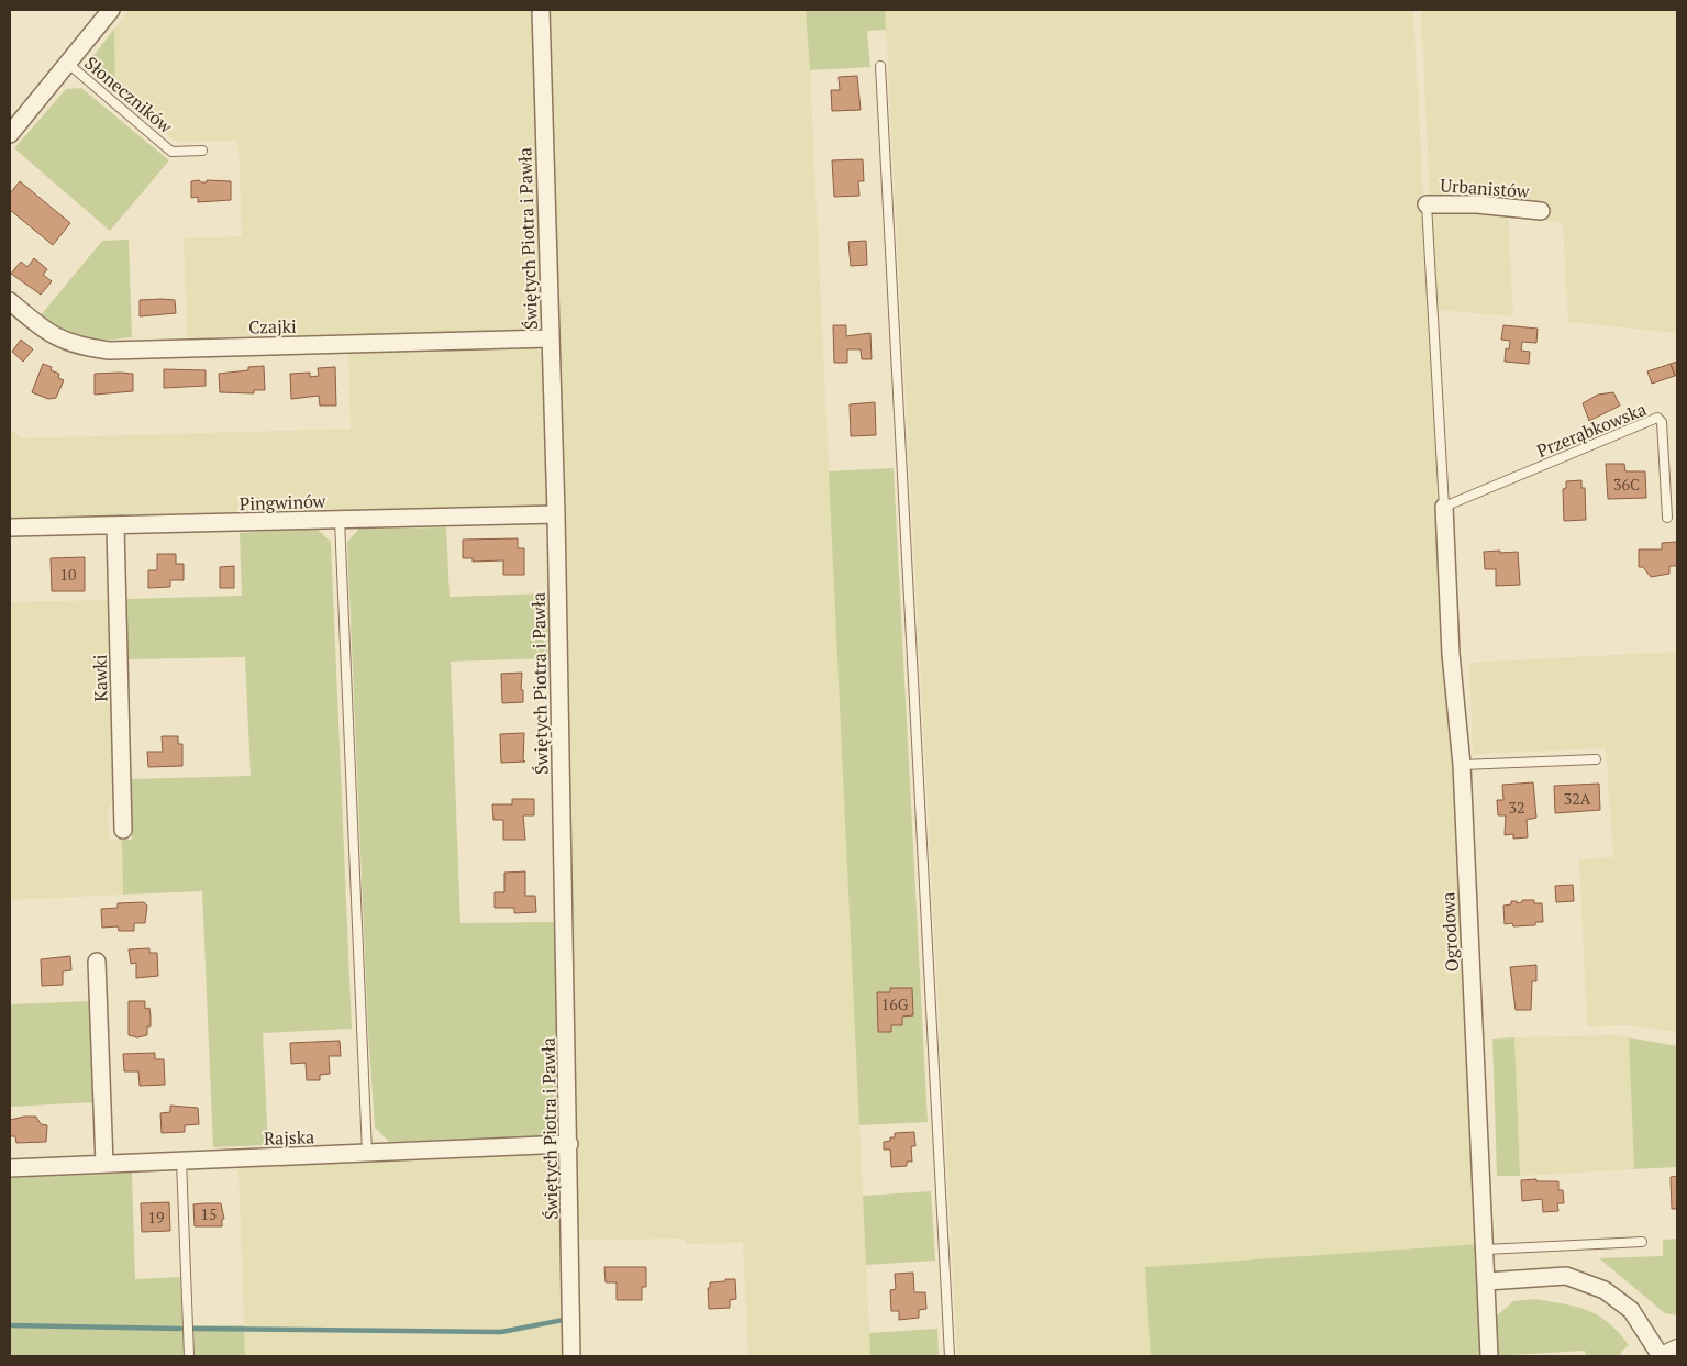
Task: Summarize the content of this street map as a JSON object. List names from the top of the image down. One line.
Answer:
{"streets":{"street":["Urbanistów","Świętych Piotra i Pawła","Czajki","Pingwinów","Kawki","Ogrodowa","Rajska"],"lane":["Słoneczników","Przerąbkowska"]},"crossings":[["Świętych Piotra i Pawła","Czajki"],["Świętych Piotra i Pawła","Pingwinów"],["Świętych Piotra i Pawła","Rajska"],["Przerąbkowska","Ogrodowa"],["Pingwinów","Kawki"]],"house_numbers":["36C","10","32A","32","16G","15","19"]}
